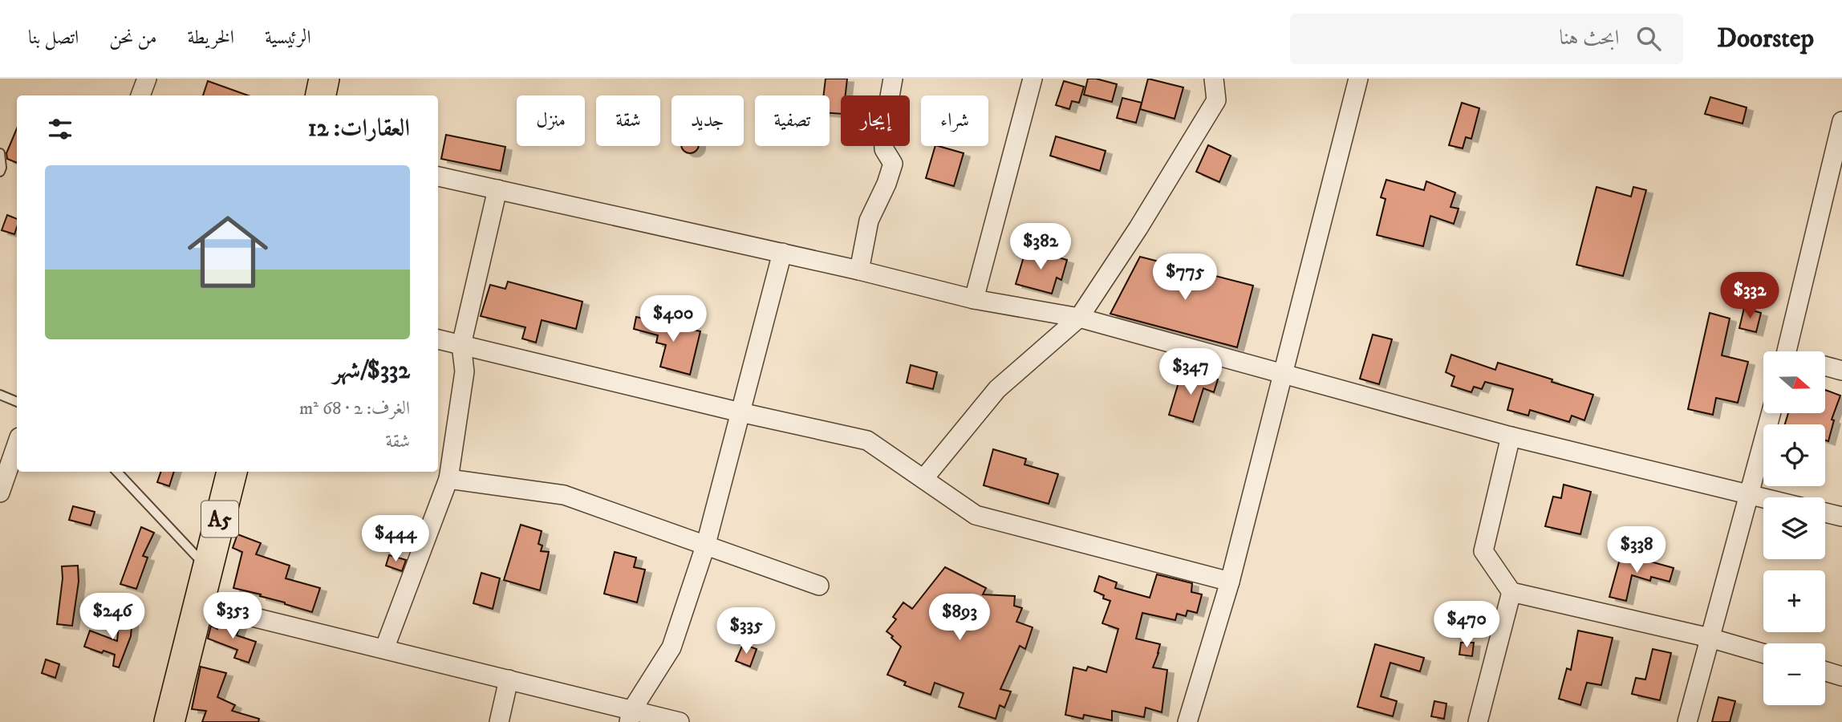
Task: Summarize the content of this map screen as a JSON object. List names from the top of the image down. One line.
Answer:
{"streets":{"highway":["A5"]},"north":"right","page":{"header":"Doorstep","search":"ابحث هنا","nav":["الرئيسية","الخريطة","من نحن","اتصل بنا"],"chip":["شراء","إيجار","تصفية","جديد","شقة","منزل"],"heading":"العقارات: 12","list":[{"name":"$332/شهر","note":"الغرف: 2 · 68 m² · شقة"}],"price":["$382","$775","$332","$400","$347","$444","$338","$353","$246","$893","$470","$335"],"map_buttons":["+","−"]}}
